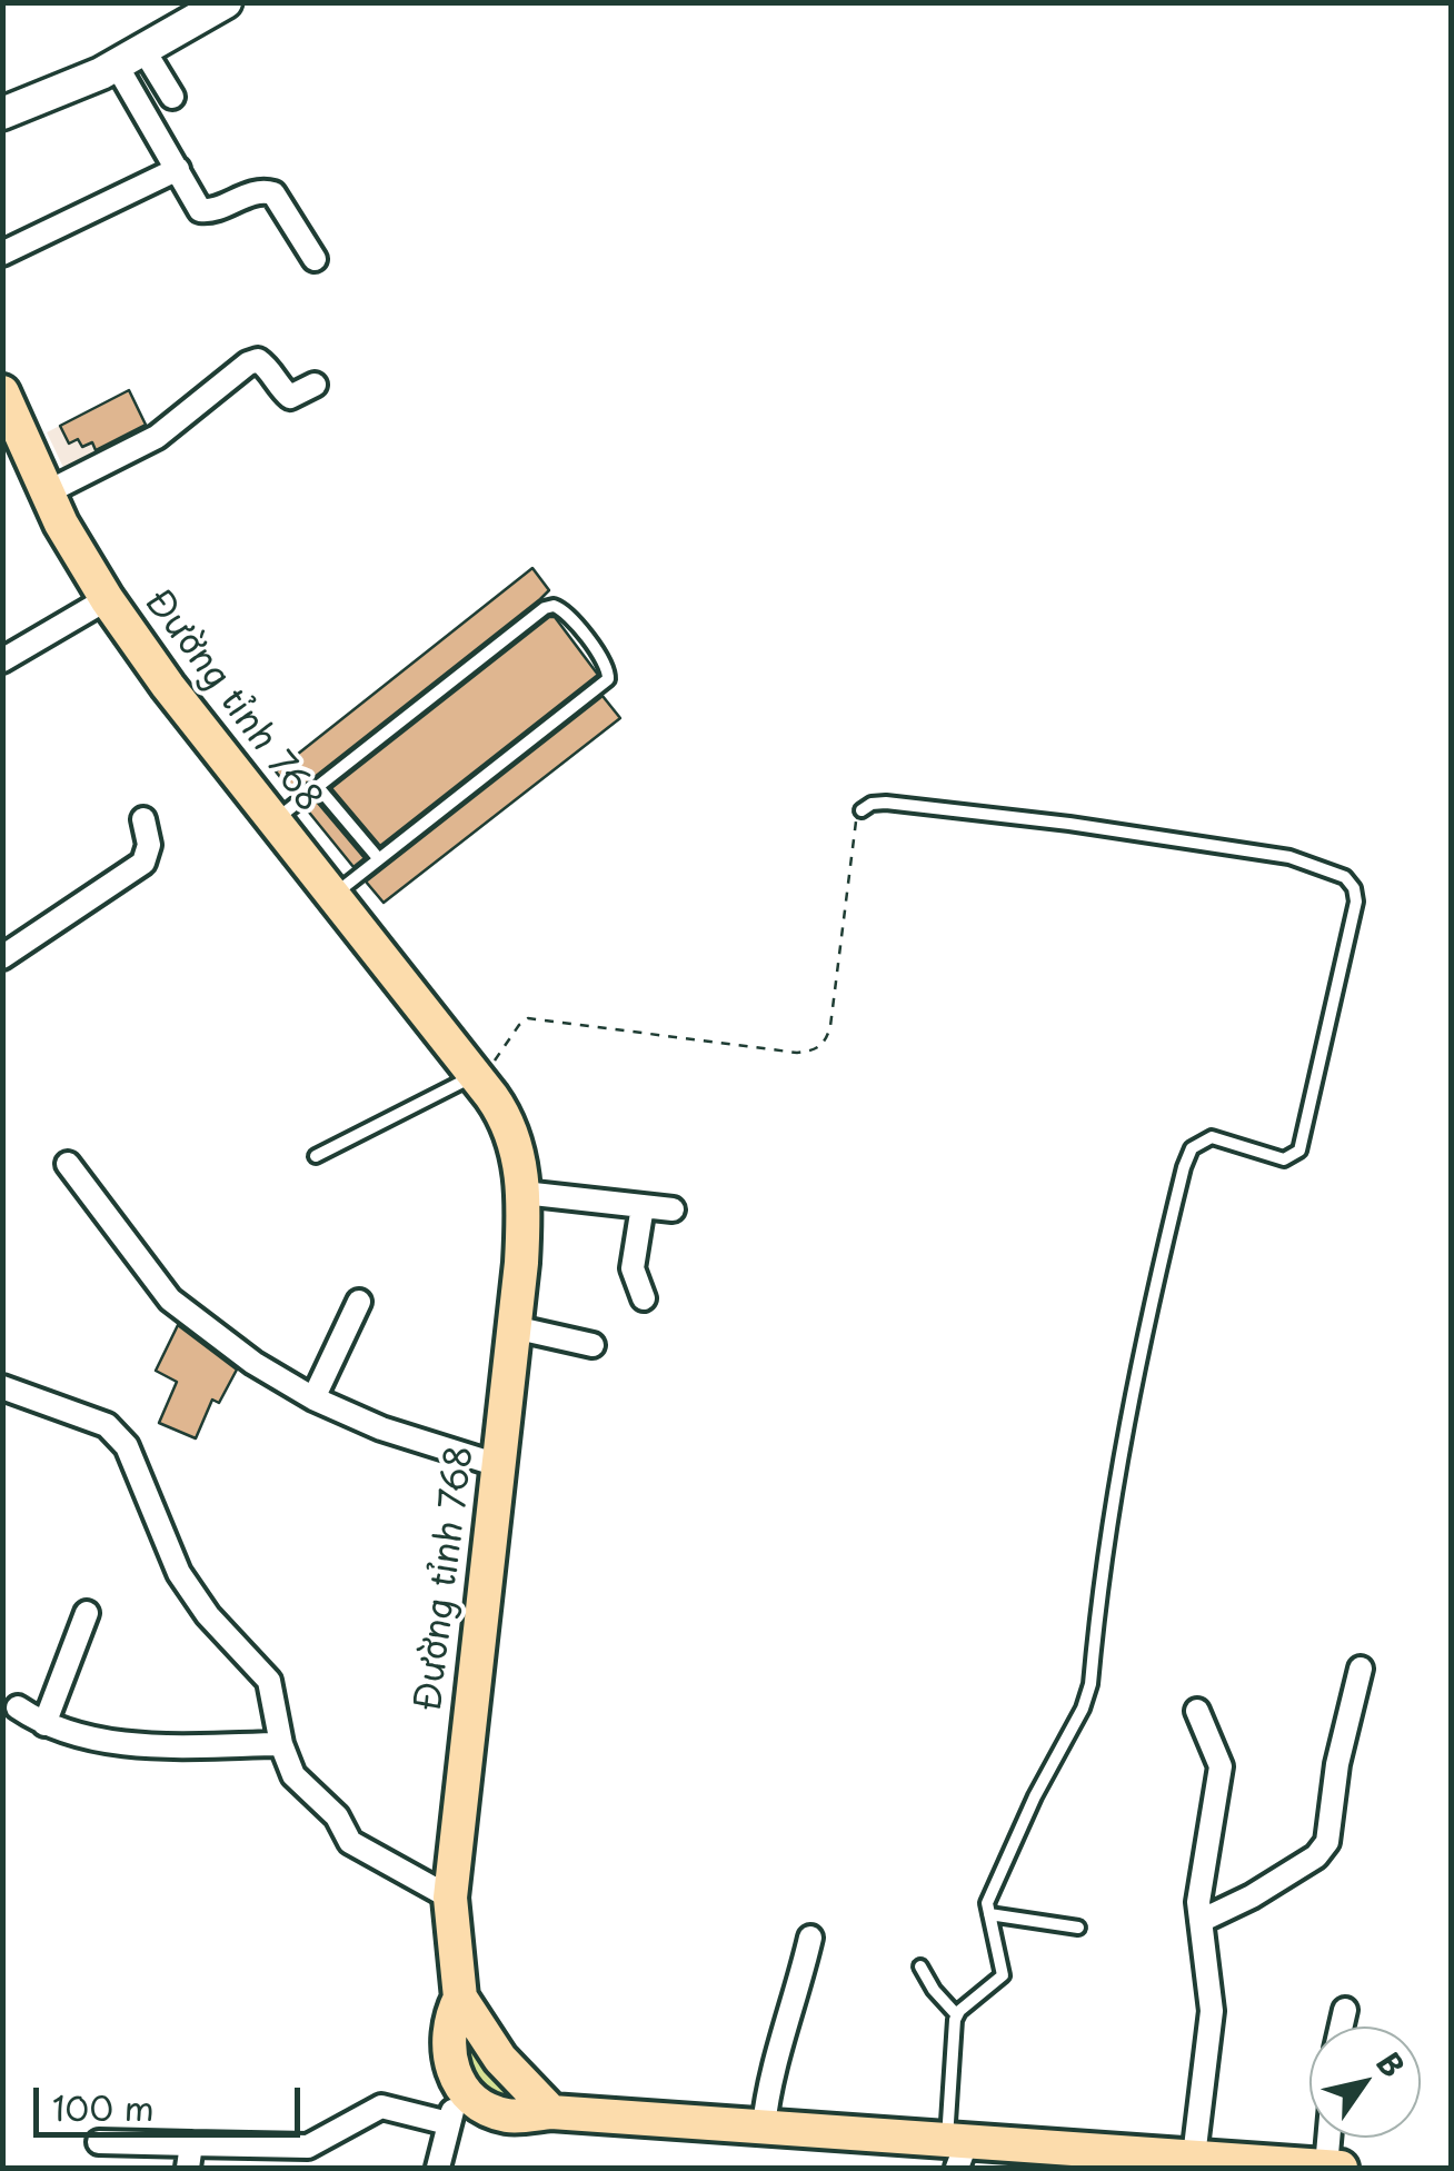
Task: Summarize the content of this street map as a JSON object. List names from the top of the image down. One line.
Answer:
{"streets":{"main road":["Đường tỉnh 768"]},"scale_bar":"100 m","north":"top right"}
